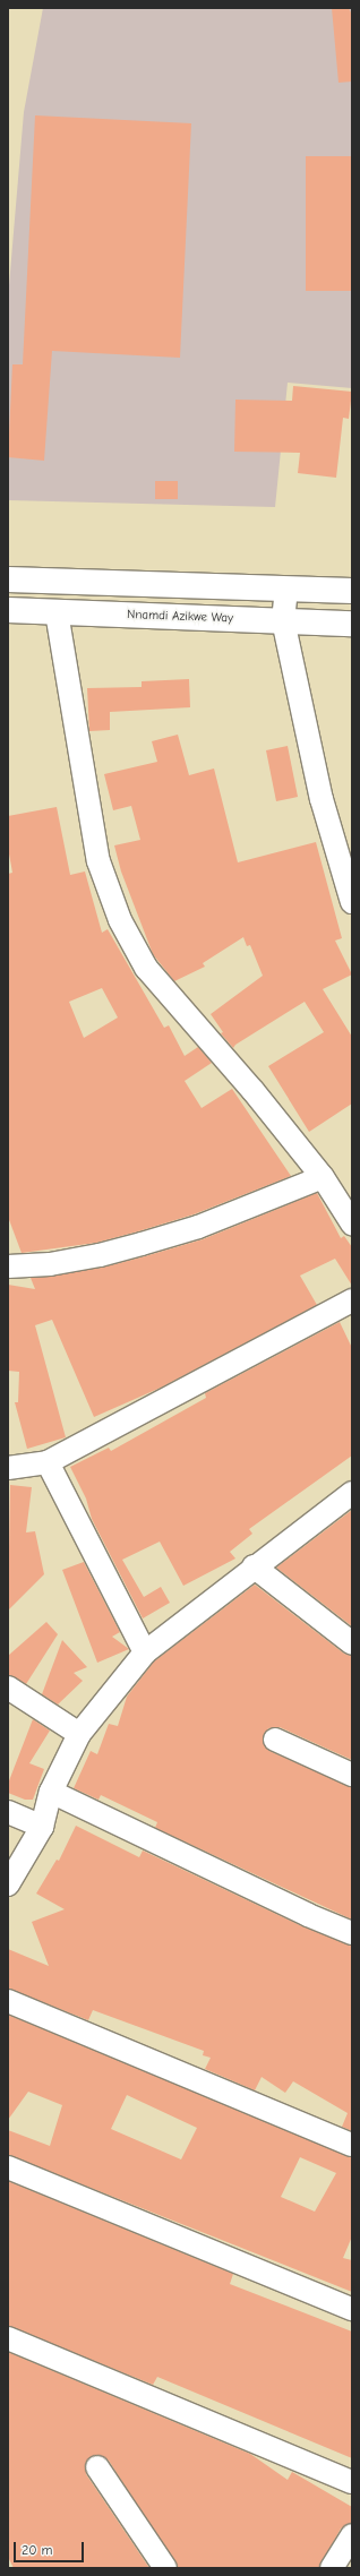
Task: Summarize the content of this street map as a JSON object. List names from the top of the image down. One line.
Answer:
{"streets":{"highway":["Nnamdi Azikwe Way"]},"scale_bar":"20 m"}
